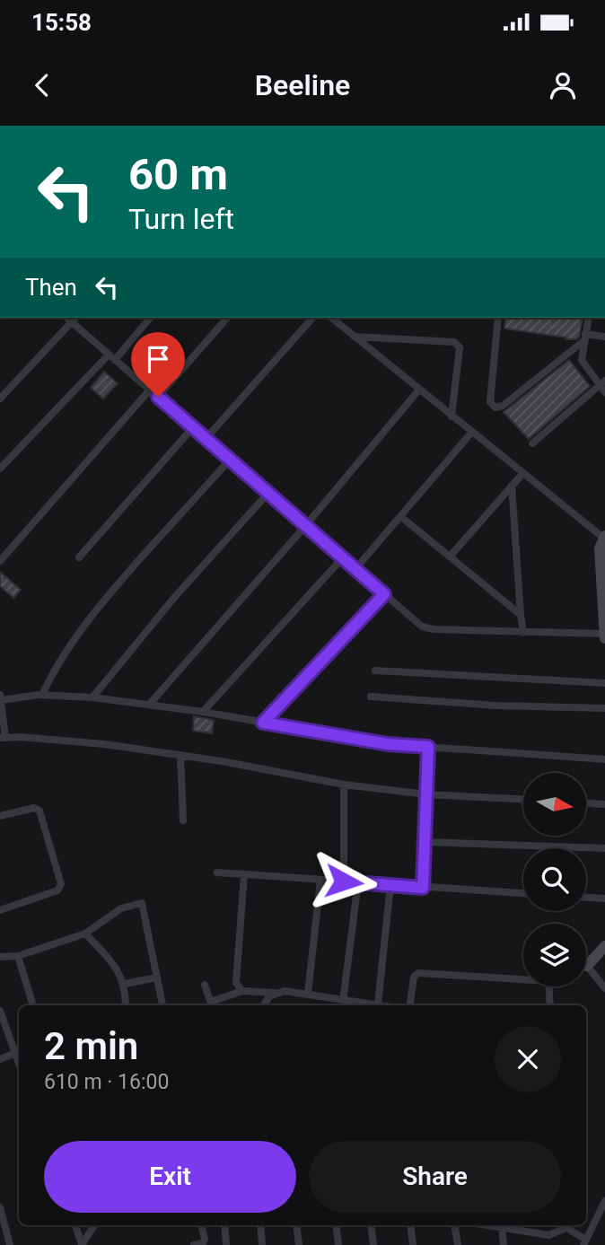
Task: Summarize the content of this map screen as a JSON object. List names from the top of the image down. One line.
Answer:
{"north":"right","page":{"status":"15:58","header":"Beeline","turn":["60 m","Turn left"],"then":"Then","heading":["2 min","610 m · 16:00"],"buttons":["Exit","Share"]}}
